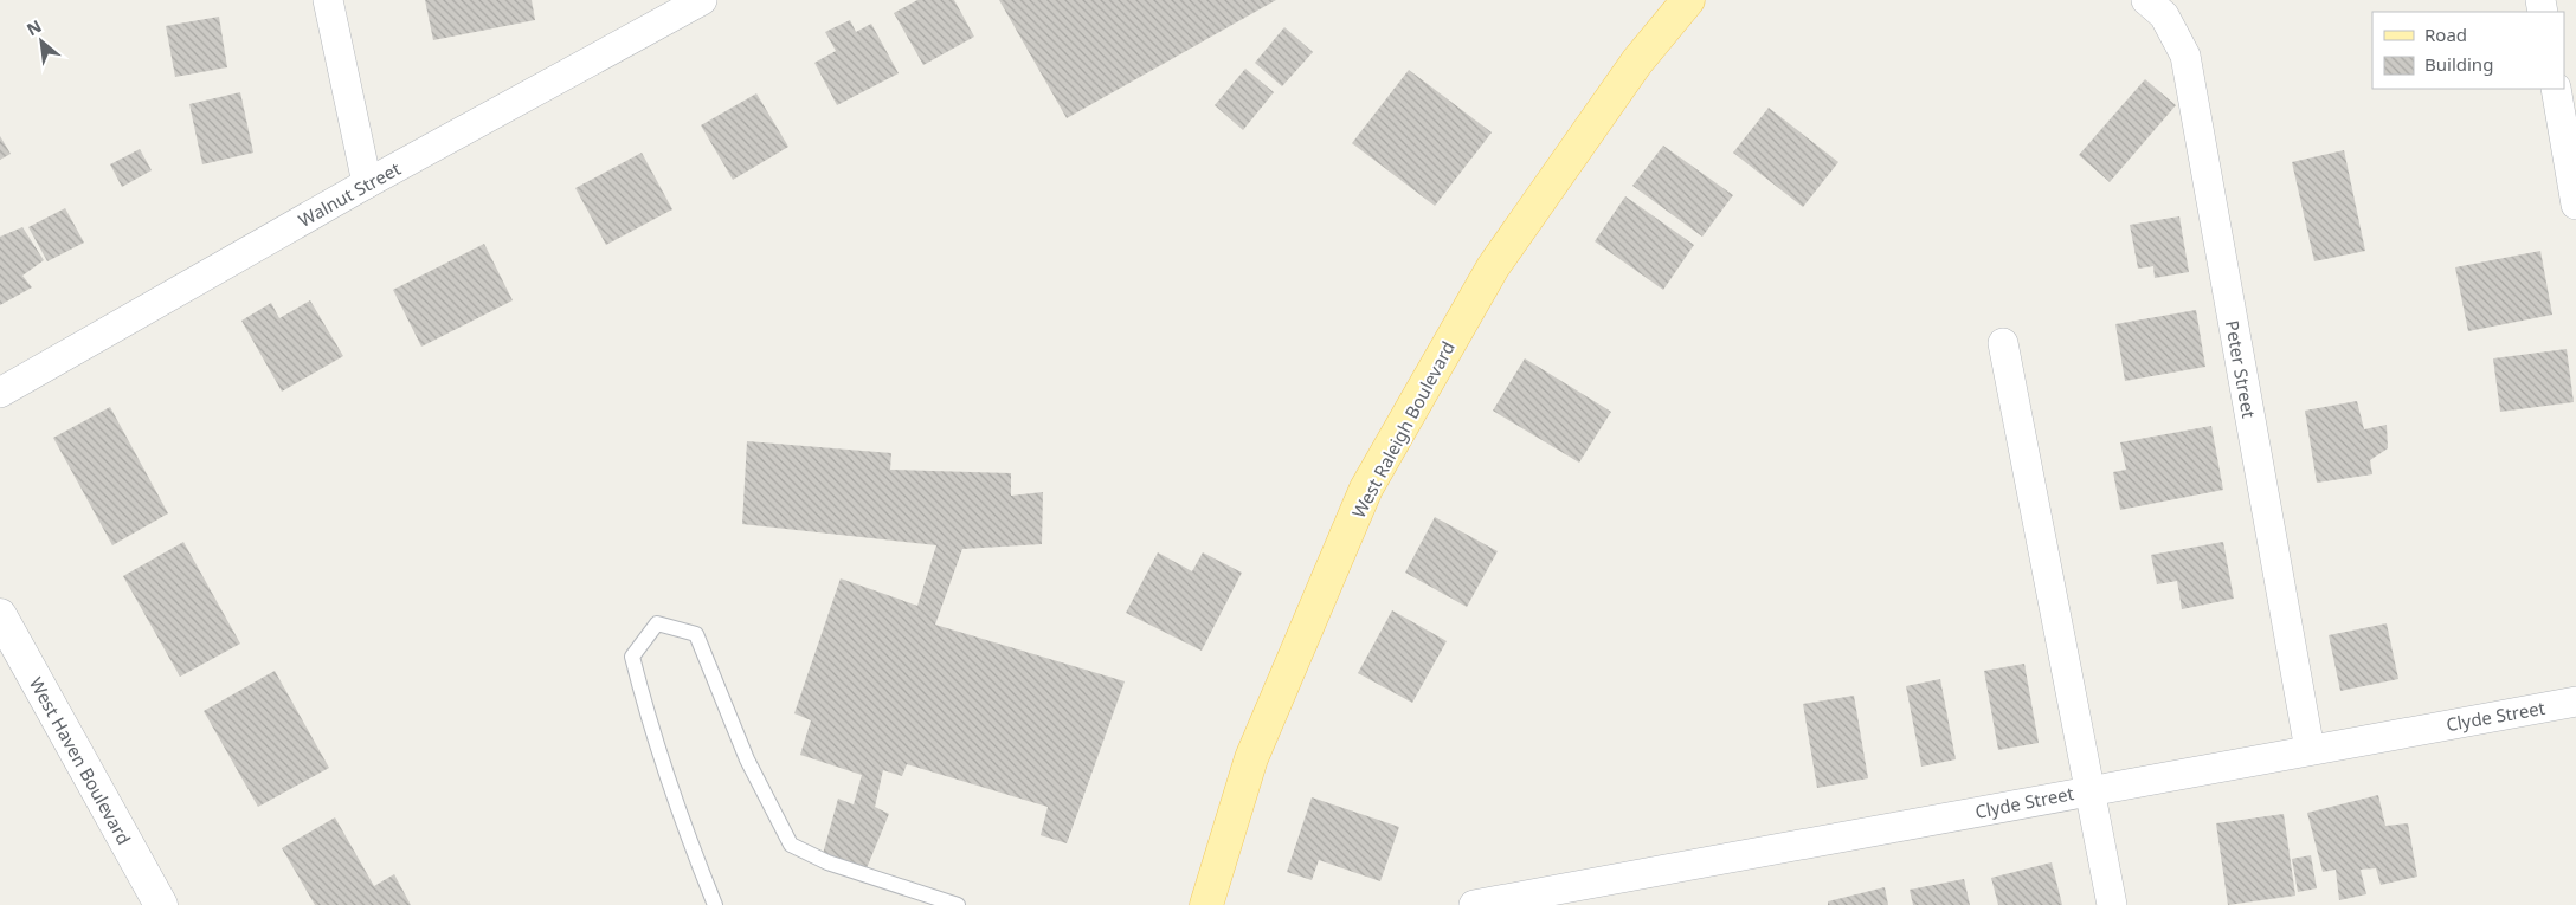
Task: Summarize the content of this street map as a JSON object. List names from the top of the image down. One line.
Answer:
{"streets":{"main road":["West Raleigh Boulevard"],"street":["Walnut Street","Peter Street","Clyde Street","West Haven Boulevard"]},"crossings":[["Peter Street","Clyde Street"]],"legend":["Road","Building"],"north":"top left"}
